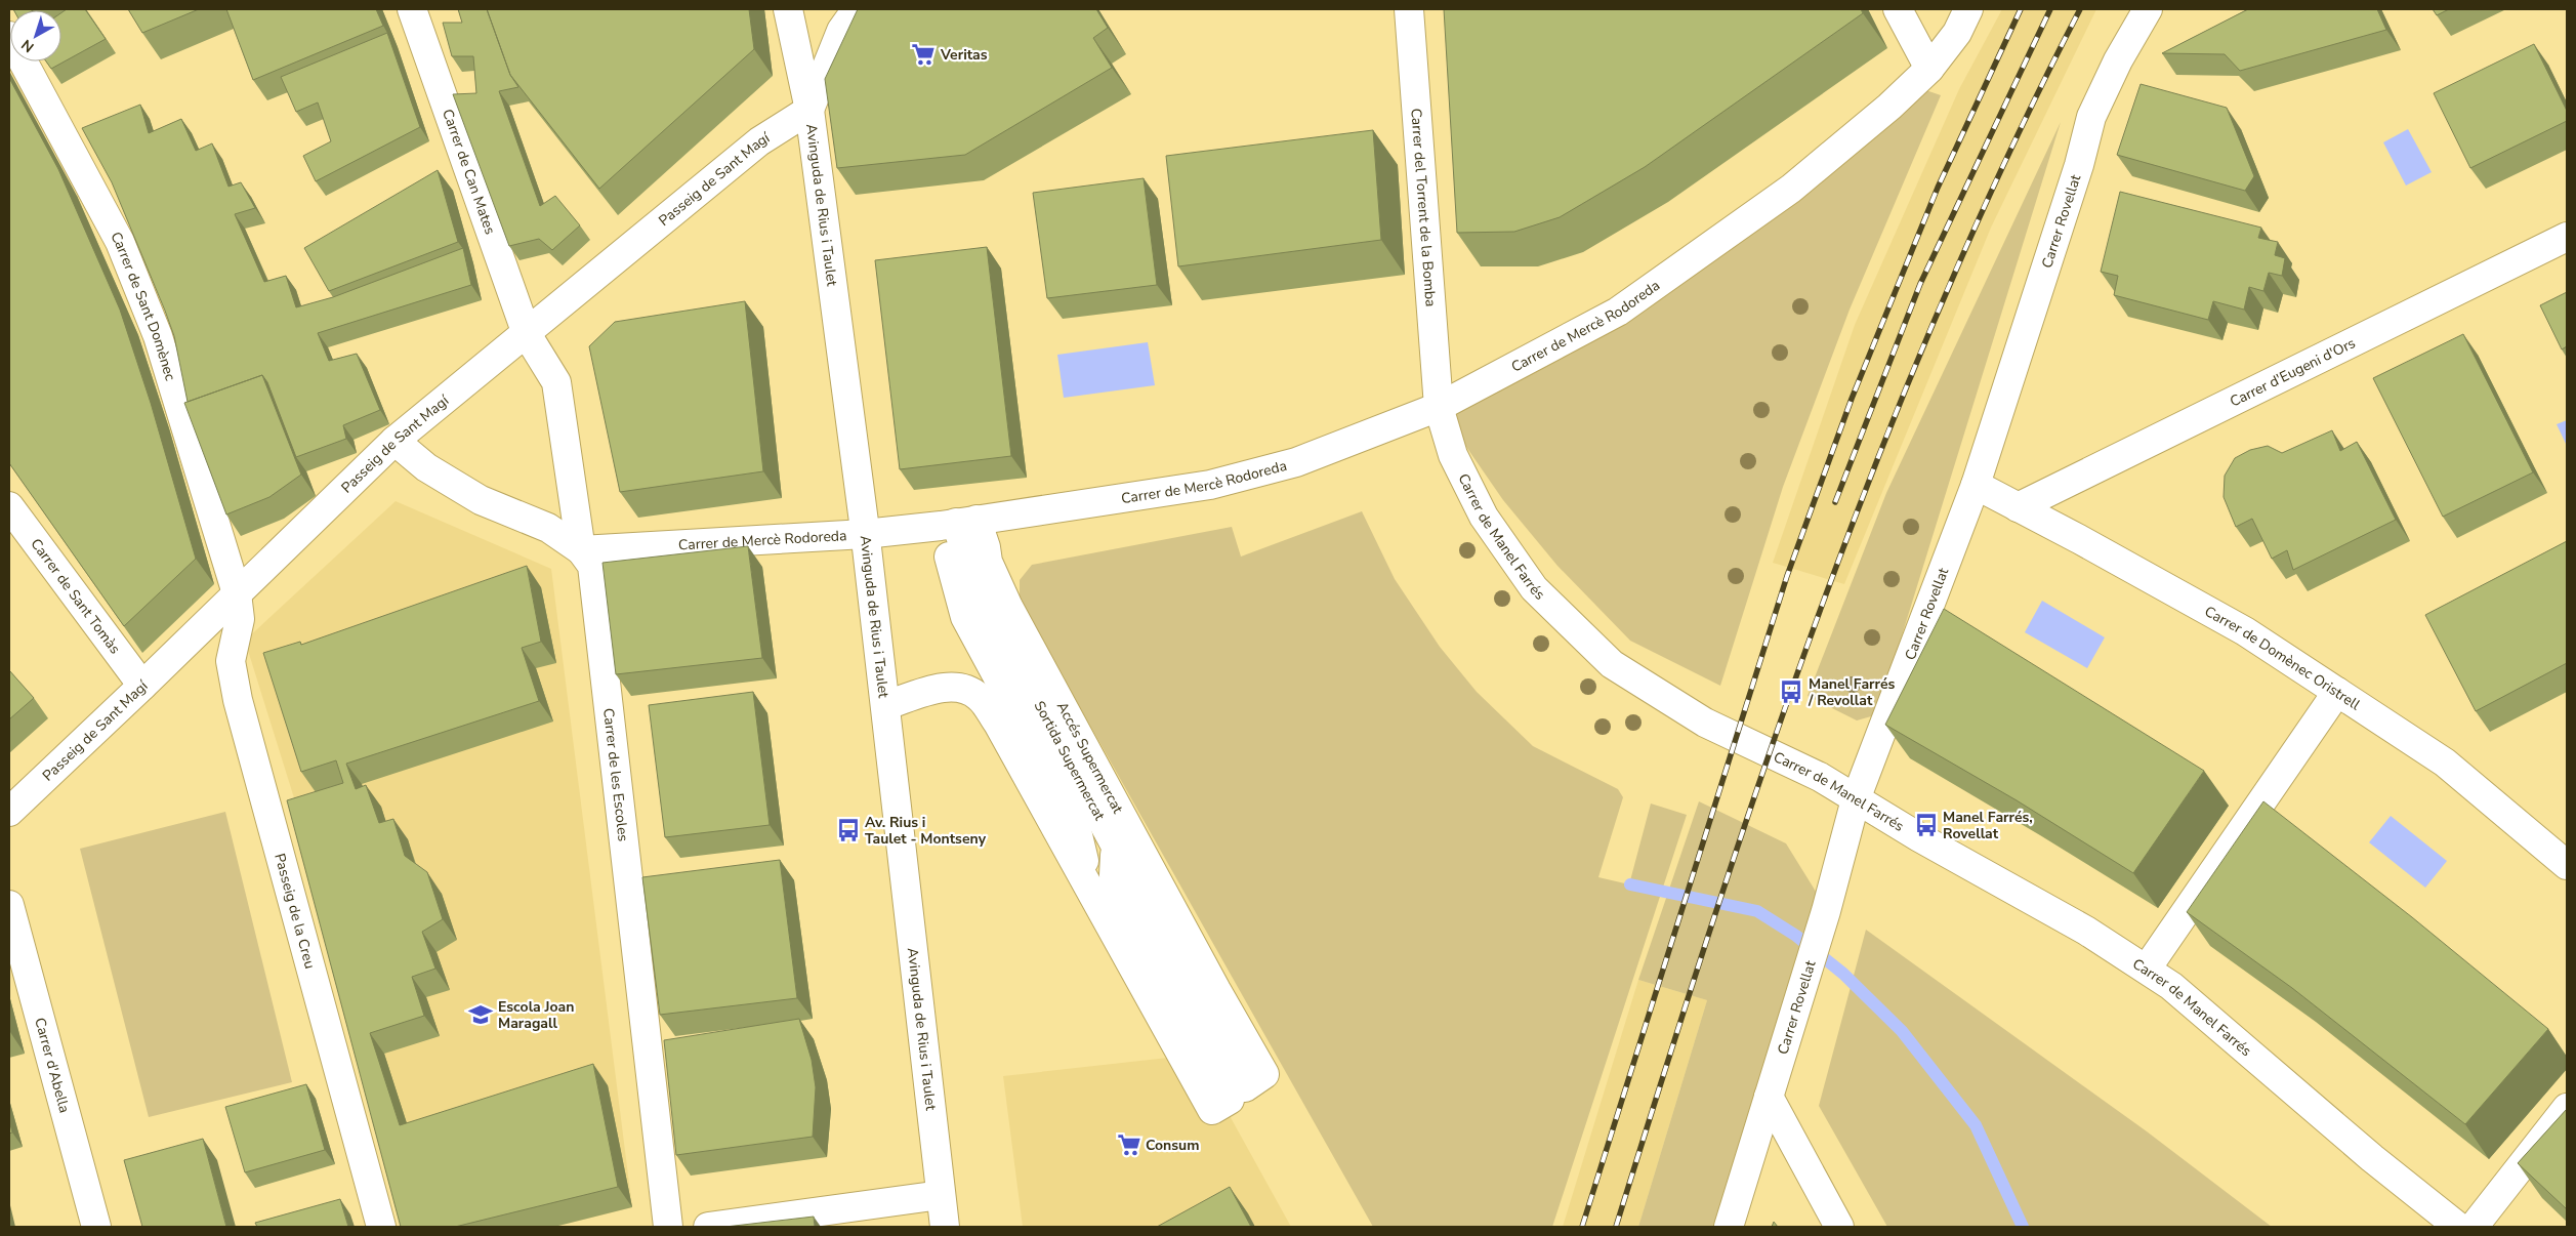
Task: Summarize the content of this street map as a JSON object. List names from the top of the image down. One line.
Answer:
{"streets":{"street":["Carrer de Can Mates","Passeig de Sant Magí","Avinguda de Rius i Taulet","Carrer del Torrent de la Bomba","Carrer Rovellat","Carrer de Sant Domènec","Carrer de Mercè Rodoreda","Carrer d'Eugeni d'Ors","Carrer de Manel Farrés","Carrer de Sant Tomàs","Carrer de Domènec Oristrell","Accés Supermercat","Sortida Supermercat","Carrer de les Escoles","Passeig de la Creu","Carrer d'Abella"]},"crossings":[["Carrer de Can Mates","Passeig de Sant Magí"],["Carrer de Can Mates","Carrer de les Escoles"],["Passeig de Sant Magí","Avinguda de Rius i Taulet"],["Passeig de Sant Magí","Carrer de Sant Domènec"],["Passeig de Sant Magí","Carrer de Sant Tomàs"],["Passeig de Sant Magí","Carrer de les Escoles"],["Passeig de Sant Magí","Passeig de la Creu"],["Avinguda de Rius i Taulet","Carrer de Mercè Rodoreda"],["Carrer del Torrent de la Bomba","Carrer de Mercè Rodoreda"],["Carrer del Torrent de la Bomba","Carrer de Manel Farrés"],["Carrer Rovellat","Carrer de Manel Farrés"],["Carrer Rovellat","Carrer de Domènec Oristrell"],["Carrer de Sant Domènec","Passeig de la Creu"],["Carrer de Mercè Rodoreda","Carrer de Manel Farrés"],["Carrer de Mercè Rodoreda","Accés Supermercat"],["Carrer de Mercè Rodoreda","Sortida Supermercat"],["Carrer de Mercè Rodoreda","Carrer de les Escoles"],["Carrer d'Eugeni d'Ors","Carrer de Domènec Oristrell"],["Accés Supermercat","Sortida Supermercat"]],"places":{"supermarket":["Veritas","Consum"],"bus stop":["Manel Farrés / Revollat","Manel Farrés, Rovellat","Av. Rius i Taulet - Montseny"],"school or university":["Escola Joan Maragall"]},"north":"bottom left"}
